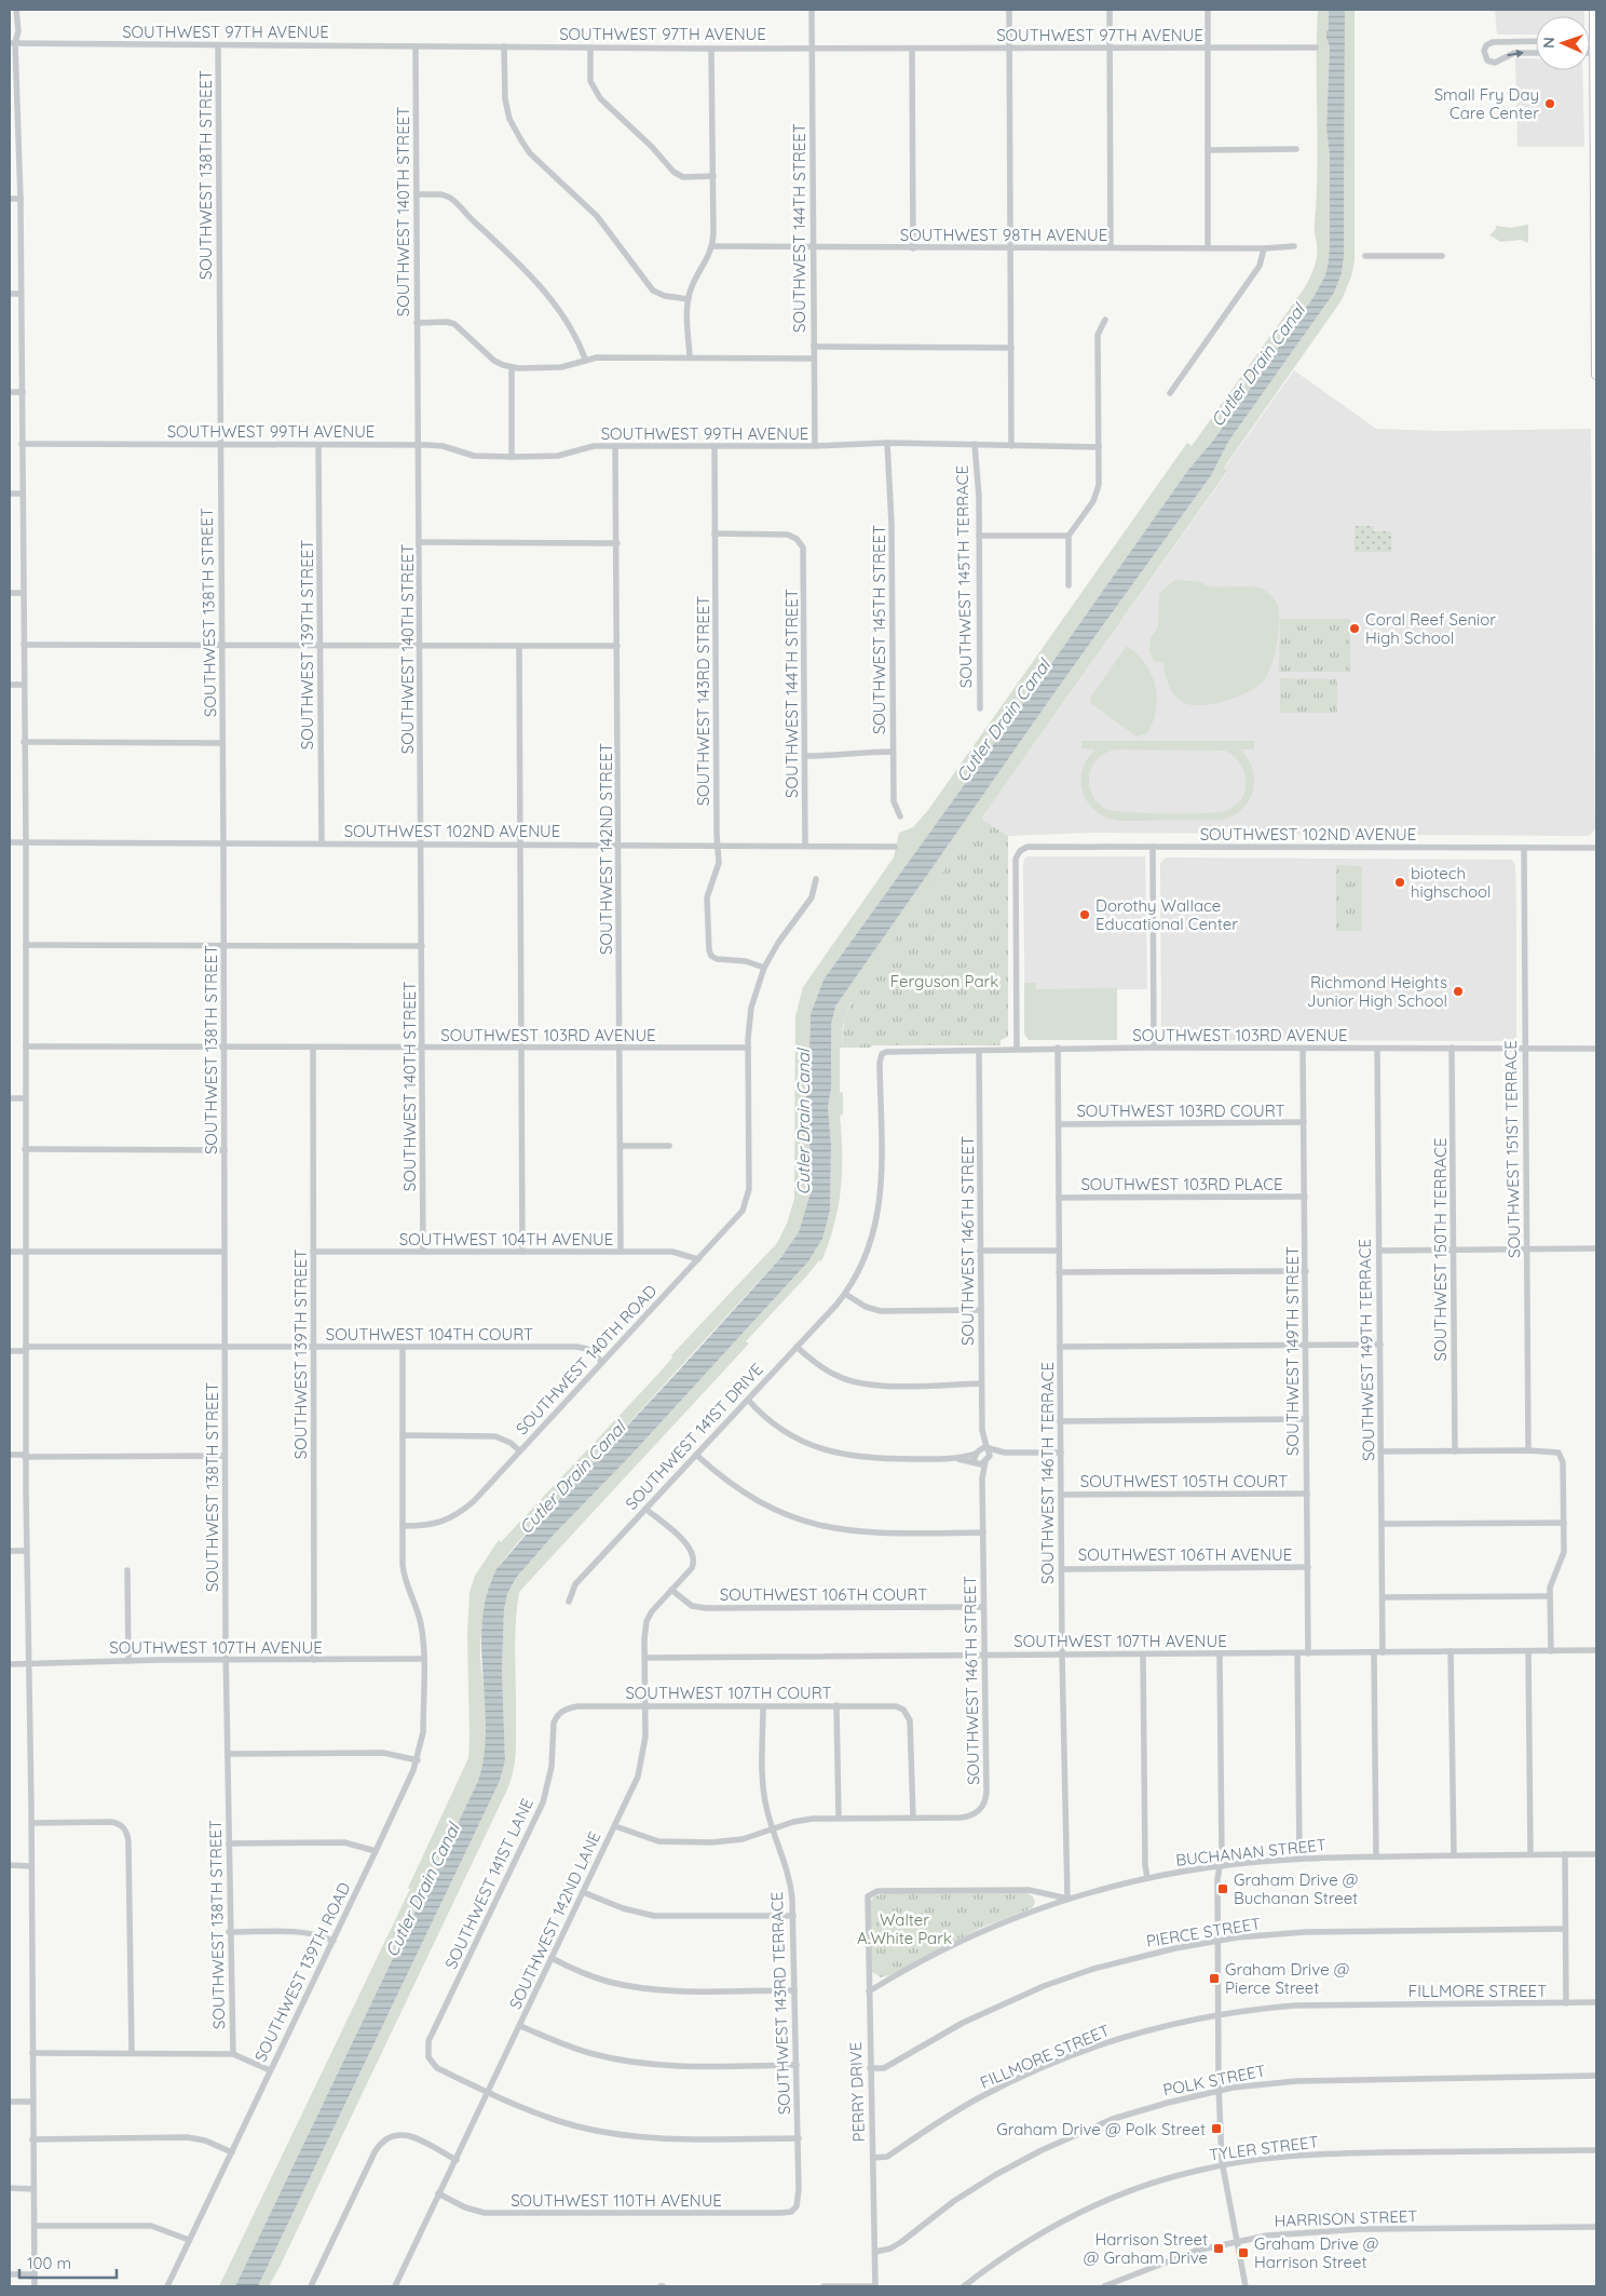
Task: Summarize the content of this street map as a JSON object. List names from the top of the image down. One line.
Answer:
{"streets":{"street":["SOUTHWEST 97TH AVENUE","SOUTHWEST 138TH STREET","SOUTHWEST 140TH STREET","SOUTHWEST 144TH STREET","SOUTHWEST 98TH AVENUE","SOUTHWEST 99TH AVENUE","SOUTHWEST 145TH TERRACE","SOUTHWEST 145TH STREET","SOUTHWEST 139TH STREET","SOUTHWEST 143RD STREET","SOUTHWEST 102ND AVENUE","SOUTHWEST 142ND STREET","SOUTHWEST 103RD AVENUE","SOUTHWEST 103RD COURT","SOUTHWEST 151ST TERRACE","SOUTHWEST 103RD PLACE","SOUTHWEST 104TH AVENUE","SOUTHWEST 146TH STREET","SOUTHWEST 150TH TERRACE","SOUTHWEST 104TH COURT","SOUTHWEST 149TH TERRACE","SOUTHWEST 149TH STREET","SOUTHWEST 140TH ROAD","SOUTHWEST 141ST DRIVE","SOUTHWEST 146TH TERRACE","SOUTHWEST 105TH COURT","SOUTHWEST 106TH AVENUE","SOUTHWEST 106TH COURT","SOUTHWEST 107TH AVENUE","SOUTHWEST 107TH COURT","BUCHANAN STREET","SOUTHWEST 141ST LANE","SOUTHWEST 142ND LANE","PIERCE STREET","SOUTHWEST 139TH ROAD","FILLMORE STREET","SOUTHWEST 143RD TERRACE","POLK STREET","PERRY DRIVE","TYLER STREET","SOUTHWEST 110TH AVENUE","HARRISON STREET"]},"crossings":[["SOUTHWEST 97TH AVENUE","SOUTHWEST 138TH STREET"],["SOUTHWEST 97TH AVENUE","SOUTHWEST 140TH STREET"],["SOUTHWEST 97TH AVENUE","SOUTHWEST 144TH STREET"],["SOUTHWEST 138TH STREET","SOUTHWEST 99TH AVENUE"],["SOUTHWEST 138TH STREET","SOUTHWEST 102ND AVENUE"],["SOUTHWEST 138TH STREET","SOUTHWEST 103RD AVENUE"],["SOUTHWEST 138TH STREET","SOUTHWEST 104TH COURT"],["SOUTHWEST 138TH STREET","SOUTHWEST 107TH AVENUE"],["SOUTHWEST 140TH STREET","SOUTHWEST 99TH AVENUE"],["SOUTHWEST 140TH STREET","SOUTHWEST 102ND AVENUE"],["SOUTHWEST 140TH STREET","SOUTHWEST 103RD AVENUE"],["SOUTHWEST 140TH STREET","SOUTHWEST 104TH AVENUE"],["SOUTHWEST 144TH STREET","SOUTHWEST 98TH AVENUE"],["SOUTHWEST 144TH STREET","SOUTHWEST 99TH AVENUE"],["SOUTHWEST 144TH STREET","SOUTHWEST 143RD STREET"],["SOUTHWEST 144TH STREET","SOUTHWEST 102ND AVENUE"],["SOUTHWEST 99TH AVENUE","SOUTHWEST 145TH TERRACE"],["SOUTHWEST 99TH AVENUE","SOUTHWEST 145TH STREET"],["SOUTHWEST 99TH AVENUE","SOUTHWEST 139TH STREET"],["SOUTHWEST 99TH AVENUE","SOUTHWEST 143RD STREET"],["SOUTHWEST 99TH AVENUE","SOUTHWEST 142ND STREET"],["SOUTHWEST 139TH STREET","SOUTHWEST 102ND AVENUE"],["SOUTHWEST 139TH STREET","SOUTHWEST 103RD AVENUE"],["SOUTHWEST 139TH STREET","SOUTHWEST 104TH AVENUE"],["SOUTHWEST 139TH STREET","SOUTHWEST 104TH COURT"],["SOUTHWEST 139TH STREET","SOUTHWEST 107TH AVENUE"],["SOUTHWEST 143RD STREET","SOUTHWEST 102ND AVENUE"],["SOUTHWEST 102ND AVENUE","SOUTHWEST 142ND STREET"],["SOUTHWEST 102ND AVENUE","SOUTHWEST 103RD AVENUE"],["SOUTHWEST 102ND AVENUE","SOUTHWEST 151ST TERRACE"],["SOUTHWEST 142ND STREET","SOUTHWEST 103RD AVENUE"],["SOUTHWEST 142ND STREET","SOUTHWEST 104TH AVENUE"],["SOUTHWEST 103RD AVENUE","SOUTHWEST 151ST TERRACE"],["SOUTHWEST 103RD AVENUE","SOUTHWEST 146TH STREET"],["SOUTHWEST 103RD AVENUE","SOUTHWEST 150TH TERRACE"],["SOUTHWEST 103RD AVENUE","SOUTHWEST 149TH TERRACE"],["SOUTHWEST 103RD AVENUE","SOUTHWEST 149TH STREET"],["SOUTHWEST 103RD AVENUE","SOUTHWEST 141ST DRIVE"],["SOUTHWEST 103RD AVENUE","SOUTHWEST 146TH TERRACE"],["SOUTHWEST 103RD COURT","SOUTHWEST 149TH STREET"],["SOUTHWEST 103RD COURT","SOUTHWEST 146TH TERRACE"],["SOUTHWEST 103RD PLACE","SOUTHWEST 149TH STREET"],["SOUTHWEST 103RD PLACE","SOUTHWEST 146TH TERRACE"],["SOUTHWEST 104TH AVENUE","SOUTHWEST 140TH ROAD"],["SOUTHWEST 146TH STREET","SOUTHWEST 106TH COURT"],["SOUTHWEST 146TH STREET","SOUTHWEST 107TH AVENUE"],["SOUTHWEST 146TH STREET","SOUTHWEST 107TH COURT"],["SOUTHWEST 104TH COURT","SOUTHWEST 140TH ROAD"],["SOUTHWEST 149TH TERRACE","SOUTHWEST 107TH AVENUE"],["SOUTHWEST 149TH STREET","SOUTHWEST 105TH COURT"],["SOUTHWEST 149TH STREET","SOUTHWEST 106TH AVENUE"],["SOUTHWEST 149TH STREET","SOUTHWEST 107TH AVENUE"],["SOUTHWEST 141ST DRIVE","SOUTHWEST 142ND LANE"],["SOUTHWEST 146TH TERRACE","SOUTHWEST 105TH COURT"],["SOUTHWEST 146TH TERRACE","SOUTHWEST 106TH AVENUE"],["SOUTHWEST 146TH TERRACE","SOUTHWEST 107TH AVENUE"],["SOUTHWEST 146TH TERRACE","BUCHANAN STREET"],["SOUTHWEST 146TH TERRACE","PERRY DRIVE"],["SOUTHWEST 106TH COURT","SOUTHWEST 142ND LANE"],["SOUTHWEST 107TH AVENUE","SOUTHWEST 142ND LANE"],["SOUTHWEST 107TH AVENUE","SOUTHWEST 139TH ROAD"],["SOUTHWEST 107TH COURT","SOUTHWEST 141ST LANE"],["SOUTHWEST 107TH COURT","SOUTHWEST 142ND LANE"],["SOUTHWEST 107TH COURT","SOUTHWEST 143RD TERRACE"],["BUCHANAN STREET","PERRY DRIVE"],["SOUTHWEST 141ST LANE","SOUTHWEST 142ND LANE"],["SOUTHWEST 142ND LANE","SOUTHWEST 110TH AVENUE"],["PIERCE STREET","PERRY DRIVE"],["FILLMORE STREET","PERRY DRIVE"],["SOUTHWEST 143RD TERRACE","SOUTHWEST 110TH AVENUE"],["POLK STREET","PERRY DRIVE"]],"water":["Cutler Drain Canal"],"parks":["Ferguson Park","Walter A.White Park"],"places":{"other":["Small Fry Day Care Center","Coral Reef Senior High School","biotech highschool","Dorothy Wallace Educational Center","Richmond Heights Junior High School"],"transit":["Graham Drive @ Buchanan Street","Graham Drive @ Pierce Street","Graham Drive @ Polk Street","Harrison Street @ Graham Drive","Graham Drive @ Harrison Street"]},"scale_bar":"100 m","north":"left"}
